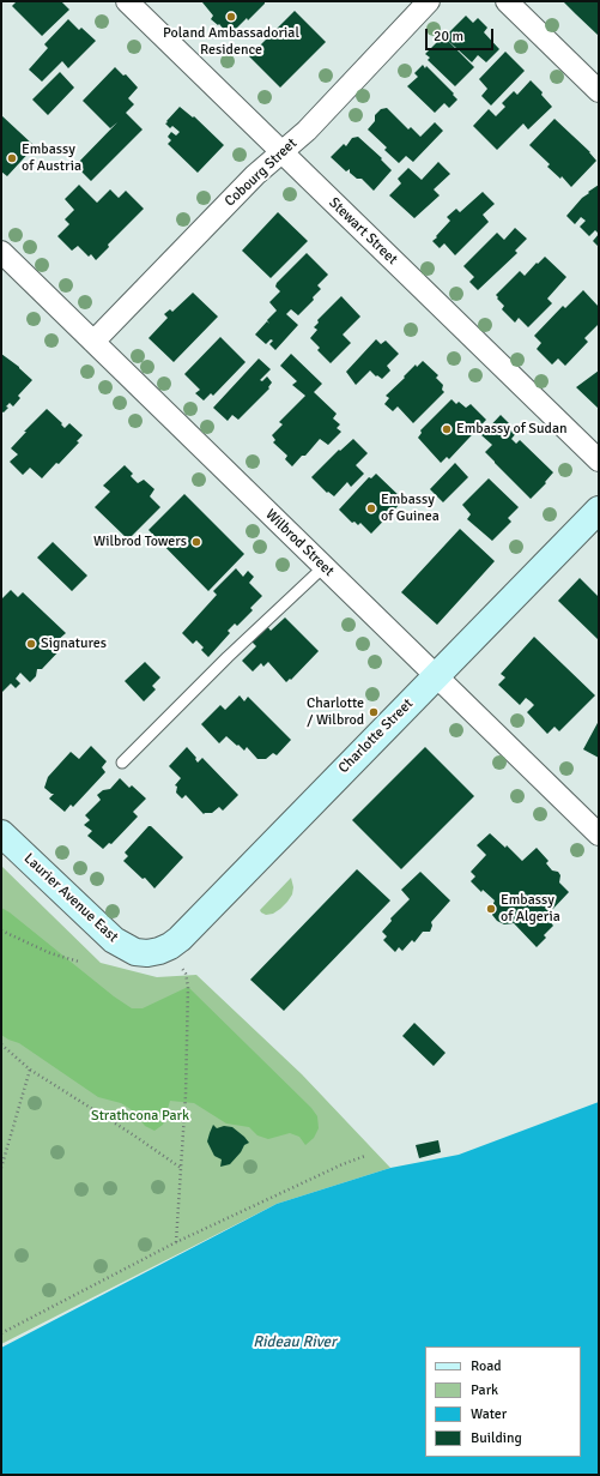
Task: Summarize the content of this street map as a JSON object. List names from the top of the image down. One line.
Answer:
{"streets":{"street":["Cobourg Street","Stewart Street","Wilbrod Street","Charlotte Street","Laurier Avenue East"]},"crossings":[["Cobourg Street","Stewart Street"],["Cobourg Street","Wilbrod Street"],["Wilbrod Street","Charlotte Street"],["Charlotte Street","Laurier Avenue East"]],"water":["Rideau River"],"parks":["Strathcona Park"],"places":["Poland Ambassadorial Residence","Embassy of Austria","Embassy of Sudan","Embassy of Guinea","Wilbrod Towers","Signatures","Charlotte / Wilbrod","Embassy of Algeria"],"legend":["Road","Park","Water","Building"],"scale_bar":"20 m"}
